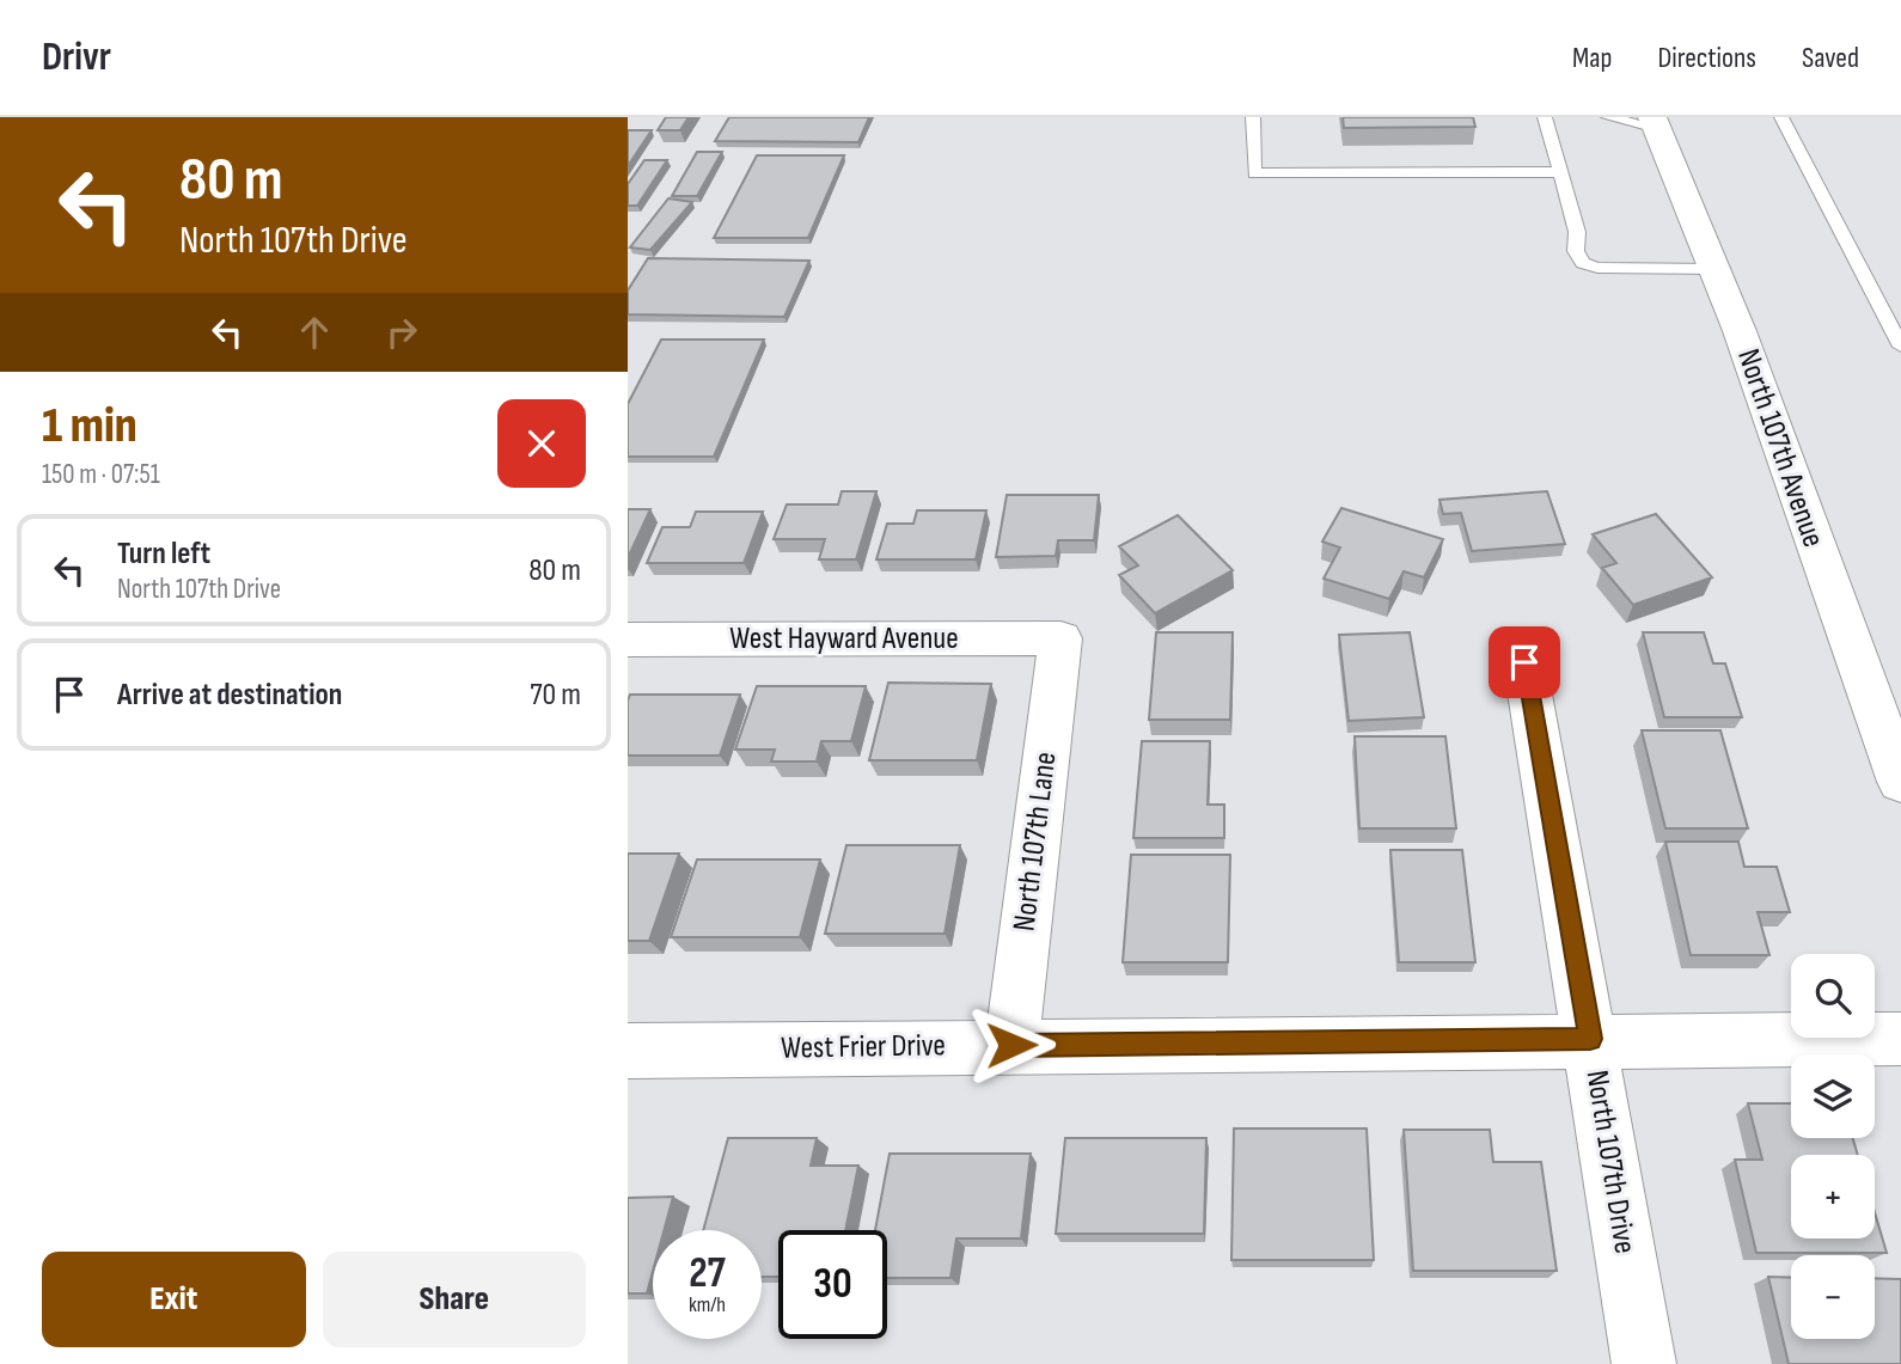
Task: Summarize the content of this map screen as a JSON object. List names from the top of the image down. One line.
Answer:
{"streets":{"street":["North 107th Avenue","West Hayward Avenue","North 107th Lane","West Frier Drive","North 107th Drive"]},"crossings":[["West Hayward Avenue","North 107th Lane"],["North 107th Lane","West Frier Drive"],["West Frier Drive","North 107th Drive"]],"page":{"header":"Drivr","nav":["Map","Directions","Saved"],"turn":["80 m","North 107th Drive"],"heading":["1 min","150 m · 07:51"],"list":[{"name":"Turn left","note":"North 107th Drive","value":"80 m"},{"name":"Arrive at destination","value":"70 m"}],"map_buttons":["+","−"],"speed":"27 km/h","limit":"30","buttons":["Exit","Share"]}}
